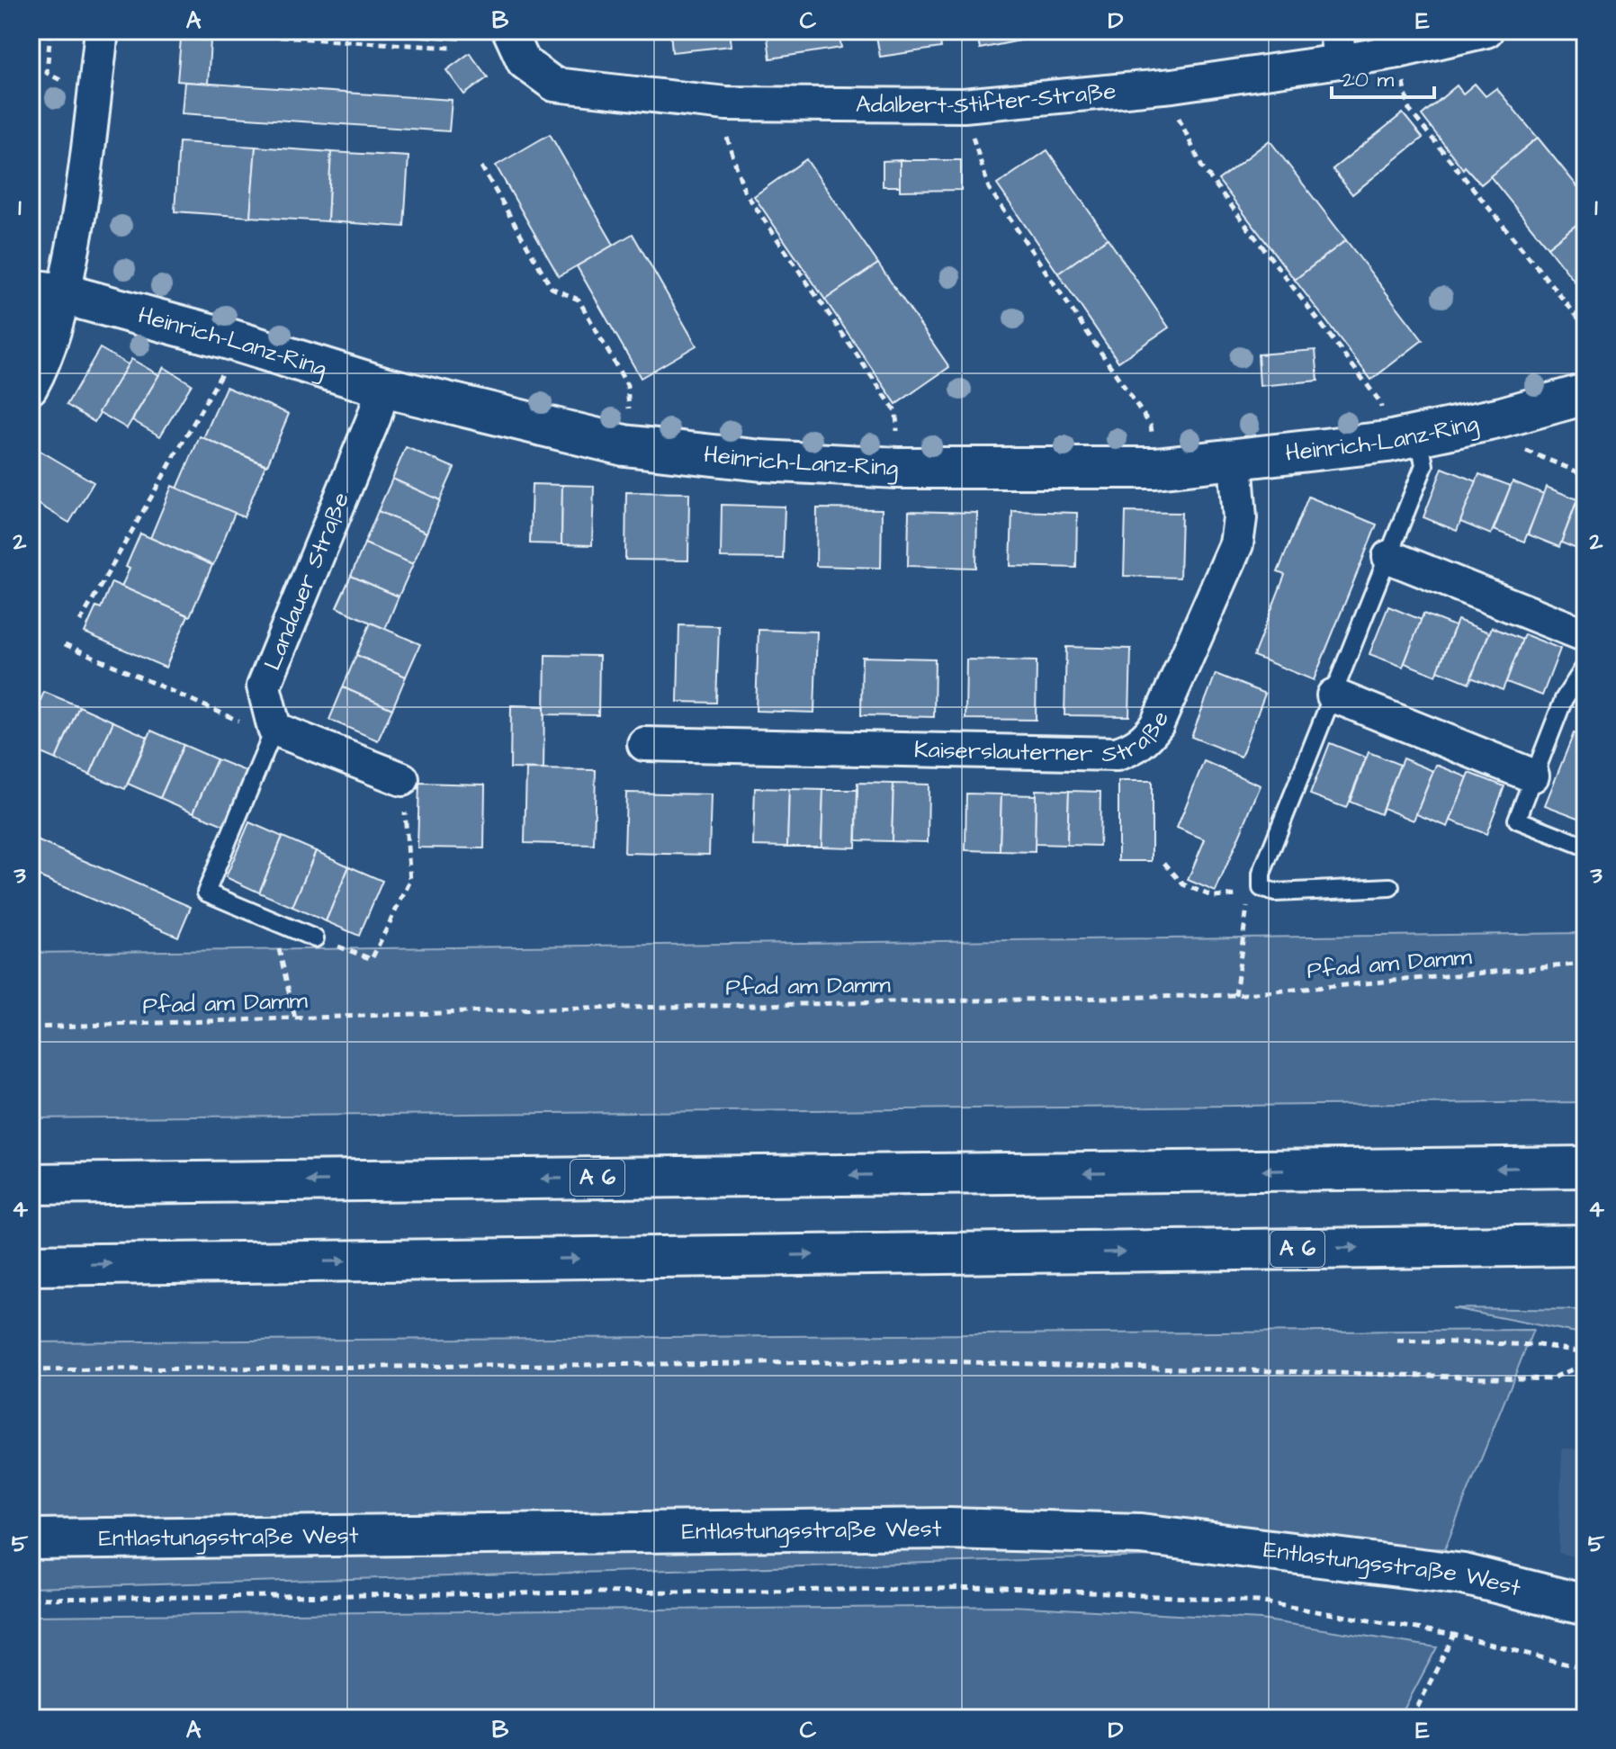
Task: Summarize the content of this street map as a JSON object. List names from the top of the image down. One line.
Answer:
{"streets":{"main road":["Heinrich-Lanz-Ring","A 6","Entlastungsstraße West"],"street":["Adalbert-Stifter-Straße","Landauer Straße","Kaiserslauterner Straße"],"path":["Pfad am Damm"]},"crossings":[["Heinrich-Lanz-Ring","Landauer Straße"],["Heinrich-Lanz-Ring","Kaiserslauterner Straße"]],"scale_bar":"20 m","grid":{"columns":["A","B","C","D","E"],"rows":["1","2","3","4","5"]}}
